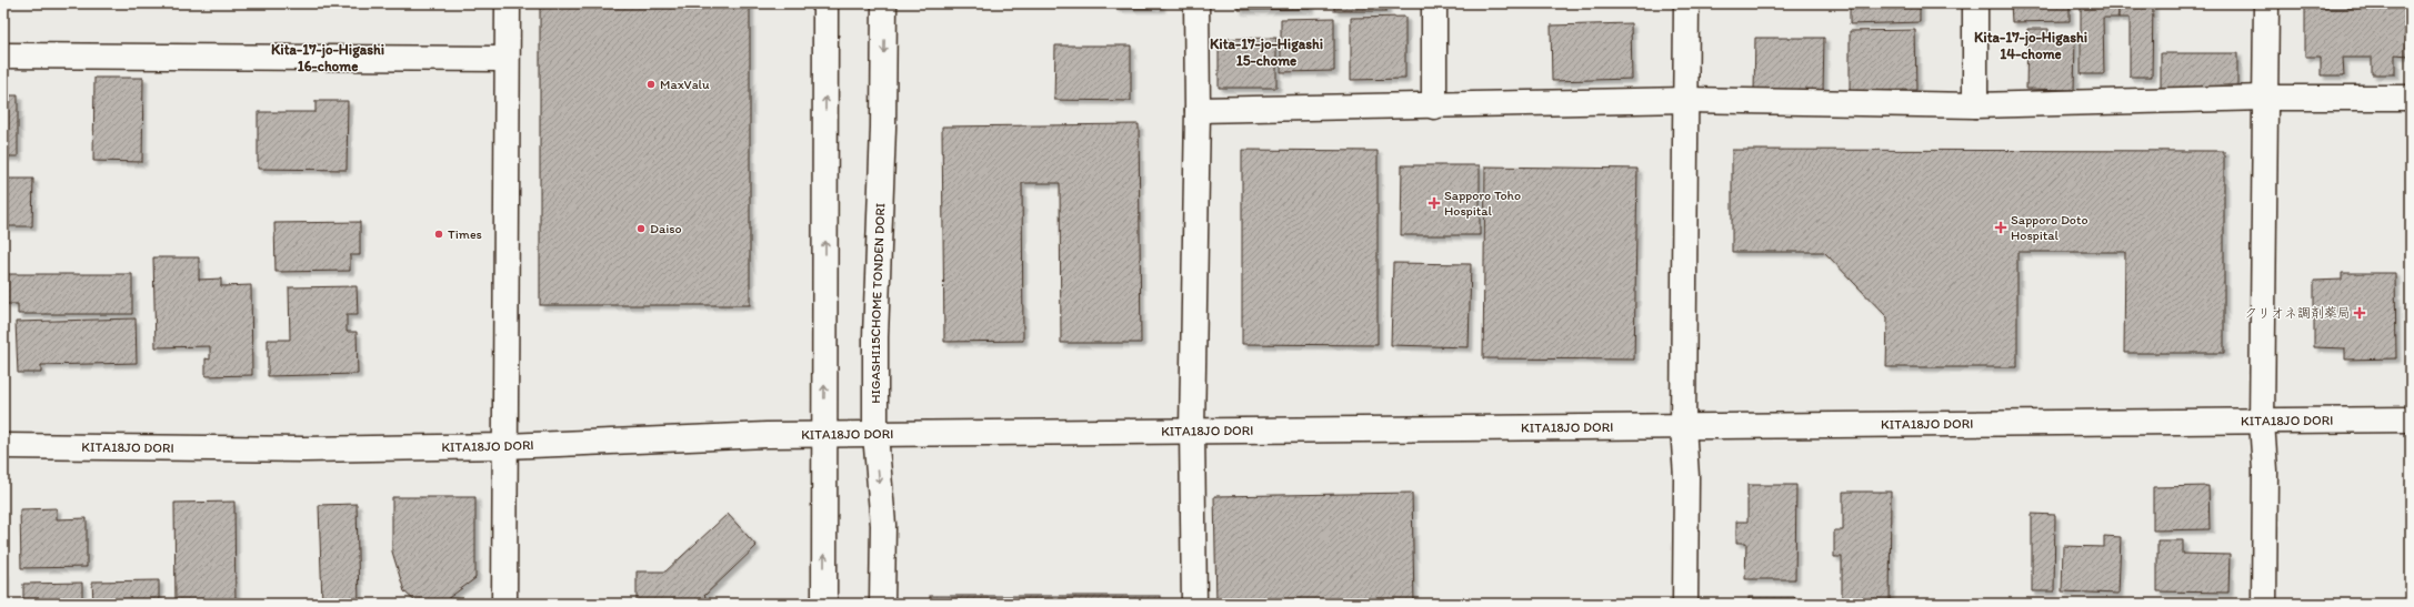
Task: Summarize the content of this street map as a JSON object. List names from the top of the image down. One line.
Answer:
{"streets":{"street":["HIGASHI15CHOME TONDEN DORI","KITA18JO DORI"]},"crossings":[["HIGASHI15CHOME TONDEN DORI","KITA18JO DORI"]],"districts":["Kita-17-jo-Higashi 14-chome","Kita-17-jo-Higashi 15-chome","Kita-17-jo-Higashi 16-chome"],"places":{"other":["MaxValu","Daiso","Times"],"health":["Sapporo Toho Hospital","Sapporo Doto Hospital","クリオネ調剤薬局"]}}
